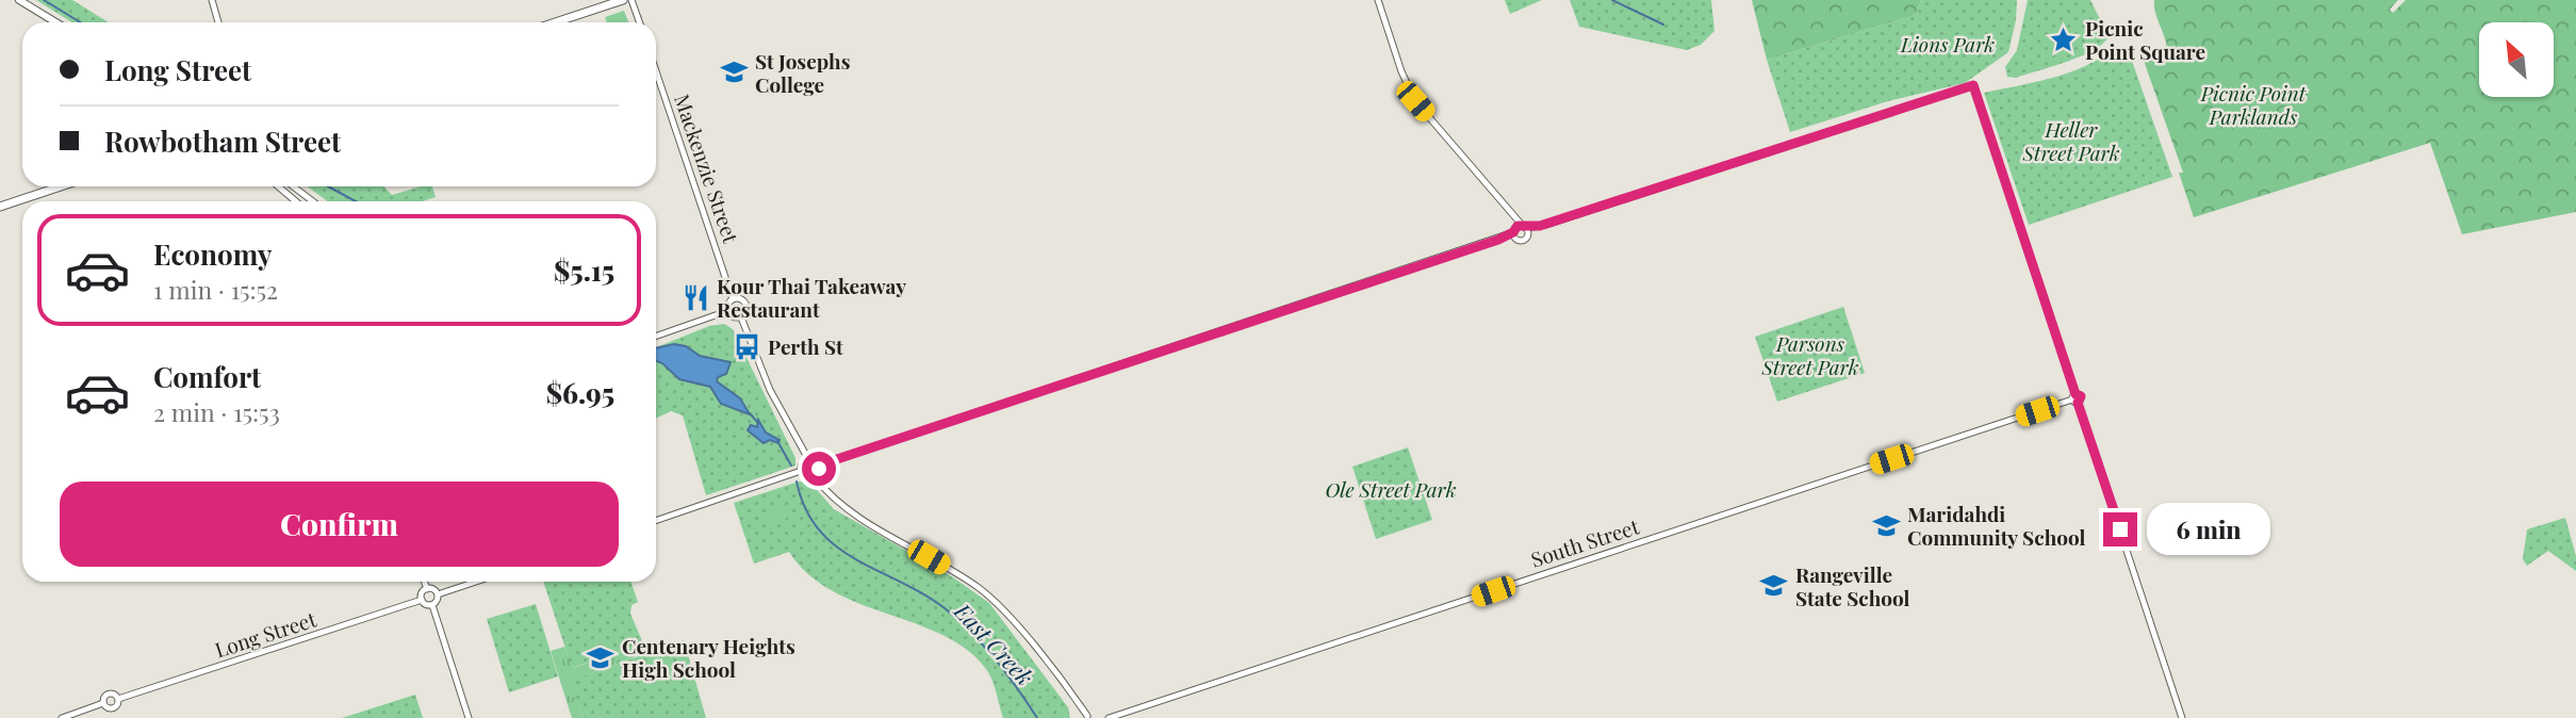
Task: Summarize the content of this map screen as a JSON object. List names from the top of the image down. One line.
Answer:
{"streets":{"street":["Mackenzie Street","South Street","Long Street"]},"water":["East Creek"],"parks":["Lions Park","Picnic Point Parklands","Heller Street Park","Parsons Street Park","Ole Street Park"],"places":{"place":["Picnic Point Square"],"school or university":["St Josephs College","Maridahdi Community School","Rangeville State School","Centenary Heights High School"],"restaurant":["Kour Thai Takeaway Restaurant"],"bus stop":["Perth St"]},"north":"top left","page":{"banner":["Long Street","Rowbotham Street"],"list":[{"name":"Economy","note":"1 min · 15:52","value":"$5.15"},{"name":"Comfort","note":"2 min · 15:53","value":"$6.95"}],"buttons":"Confirm","bubble":"6 min"}}
